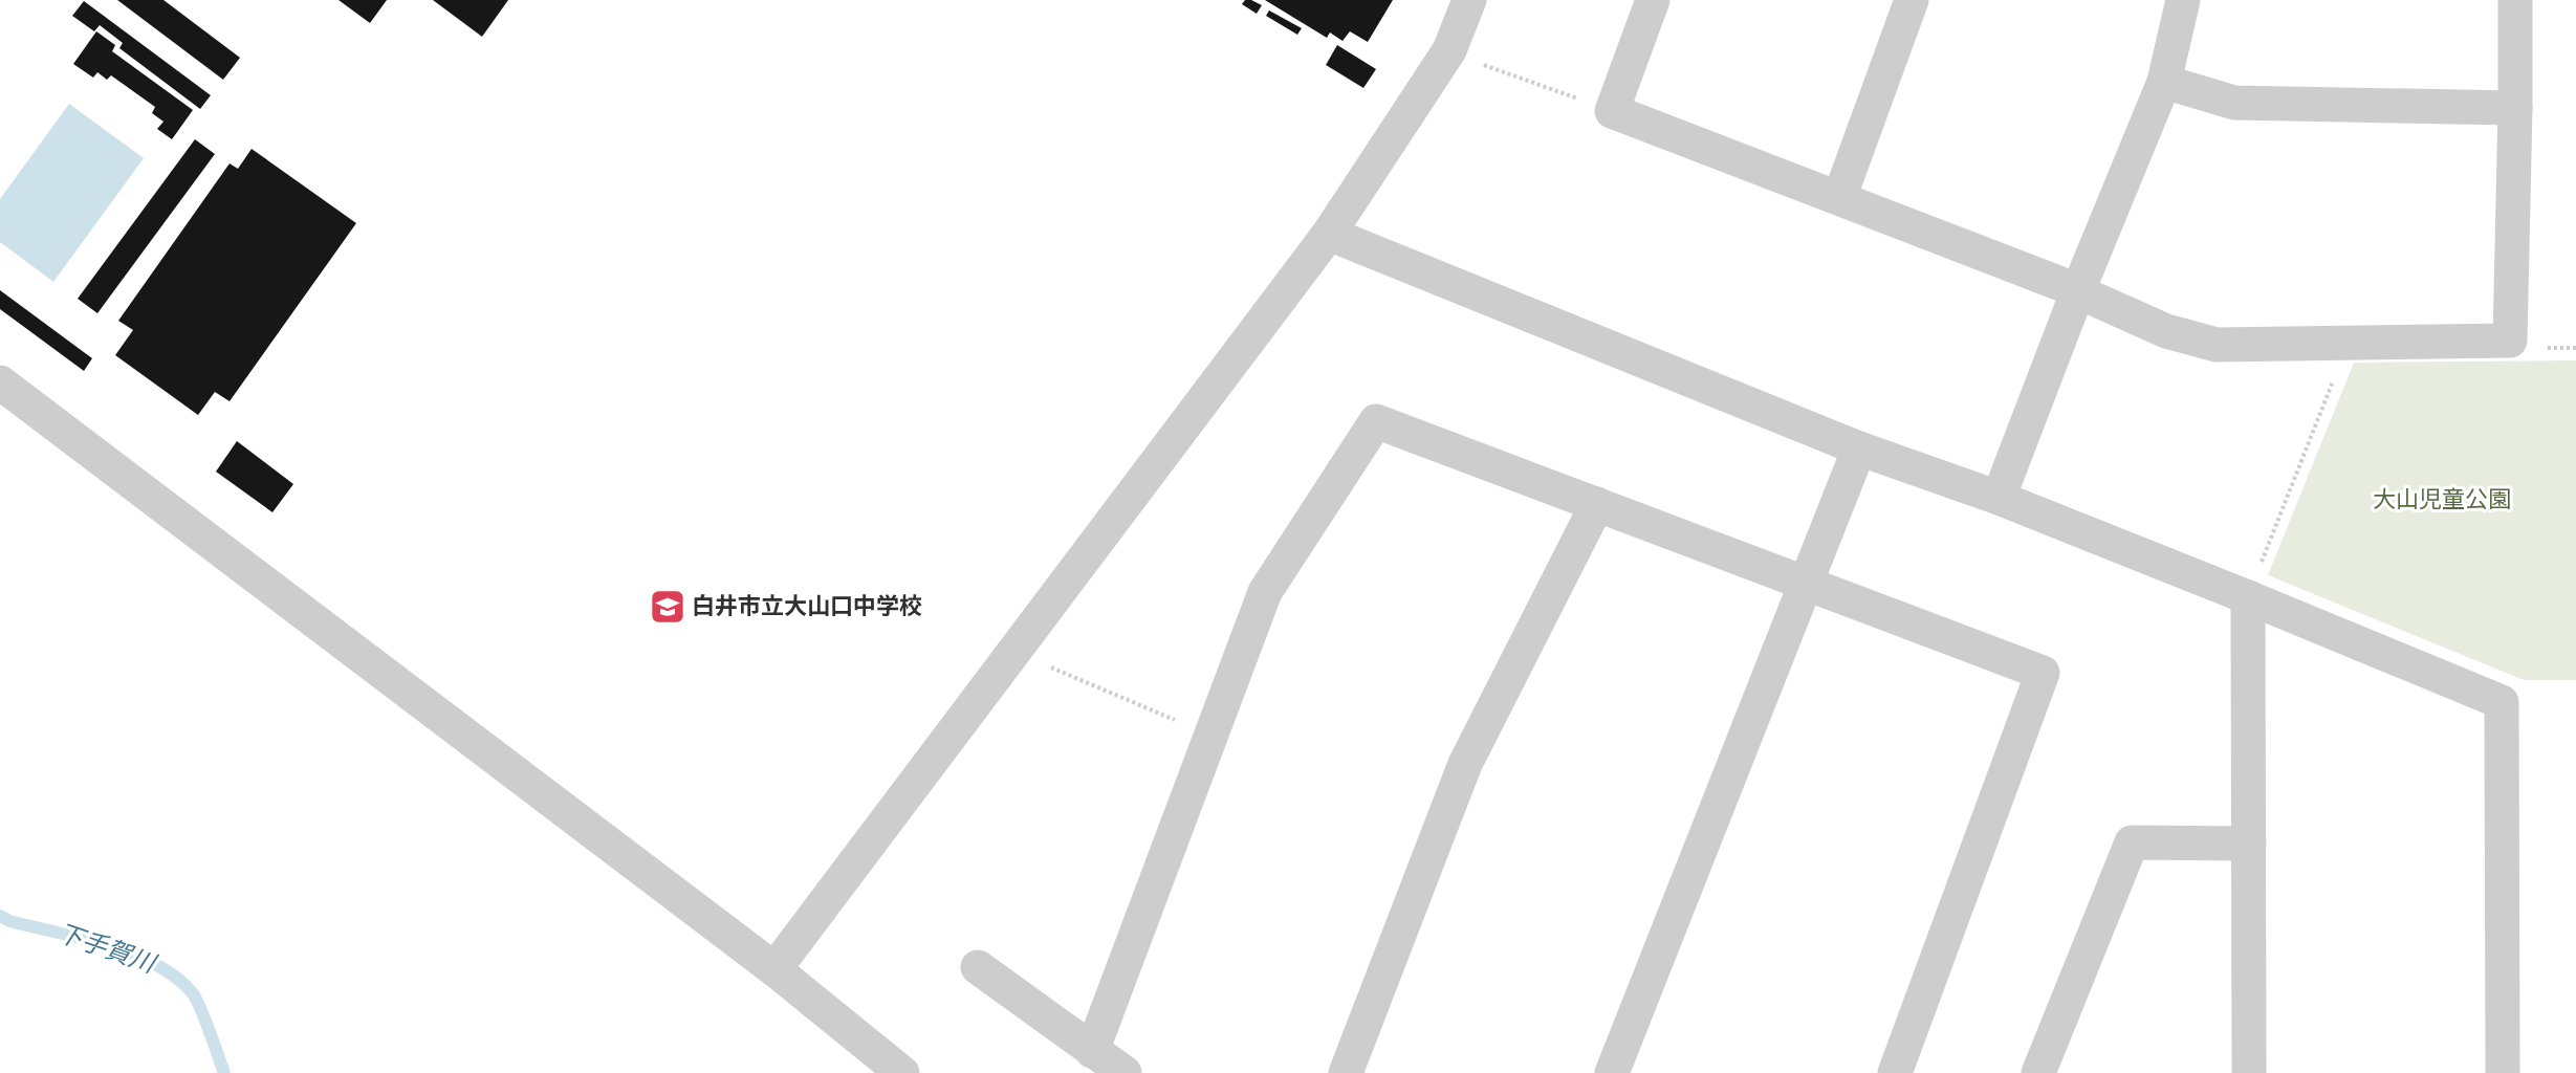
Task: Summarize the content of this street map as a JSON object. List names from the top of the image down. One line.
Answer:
{"water":["下手賀川"],"parks":["大山児童公園"],"places":{"school or university":["白井市立大山口中学校"]}}
